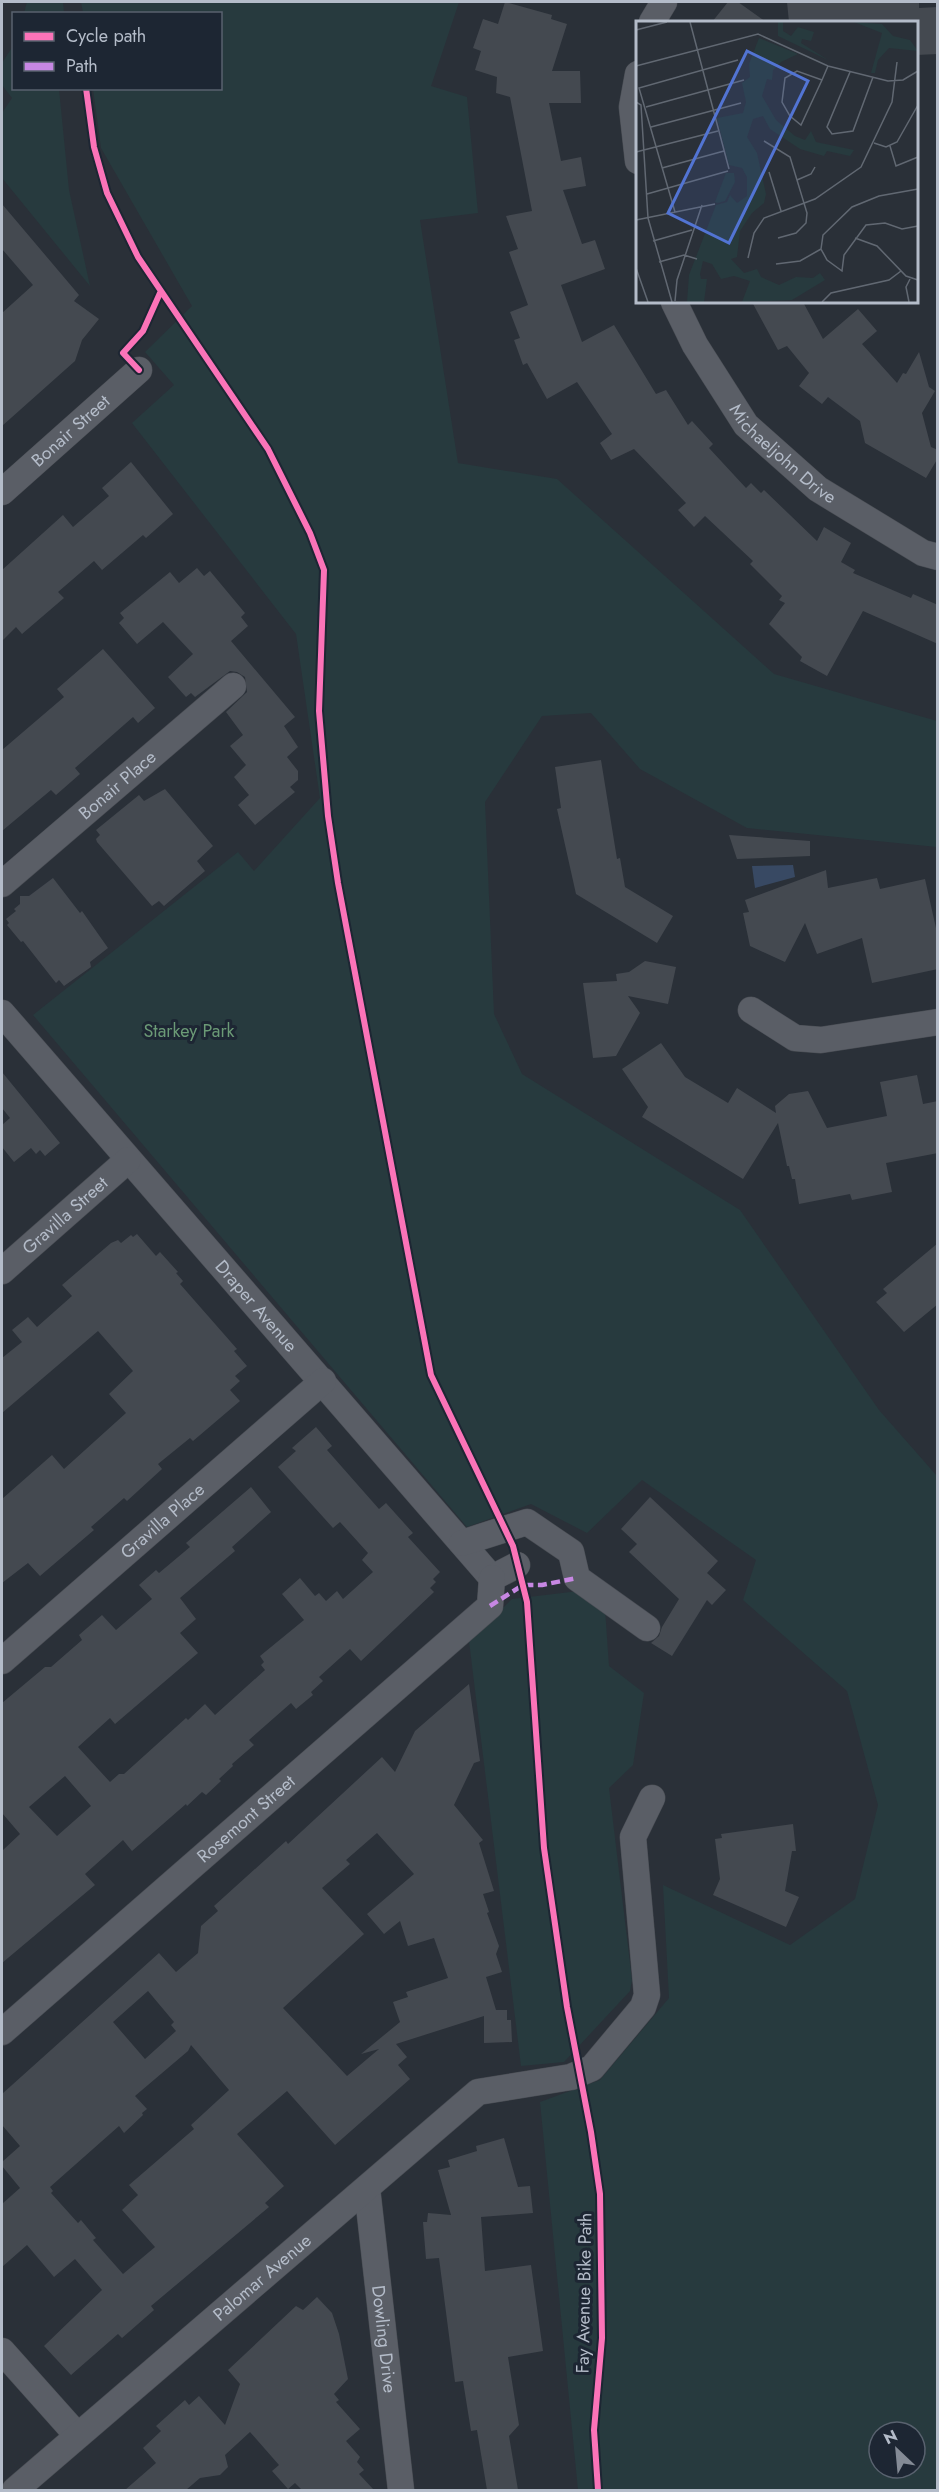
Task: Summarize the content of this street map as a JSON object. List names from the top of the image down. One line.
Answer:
{"streets":{"street":["Bonair Street","Michaeljohn Drive","Bonair Place","Gravilla Street","Draper Avenue","Gravilla Place","Rosemont Street","Palomar Avenue","Dowling Drive"],"cycle path":["Fay Avenue Bike Path"]},"crossings":[["Gravilla Street","Draper Avenue"],["Draper Avenue","Gravilla Place"],["Draper Avenue","Rosemont Street"],["Palomar Avenue","Dowling Drive"]],"parks":["Starkey Park"],"legend":["Cycle path","Path"],"north":"top left"}
